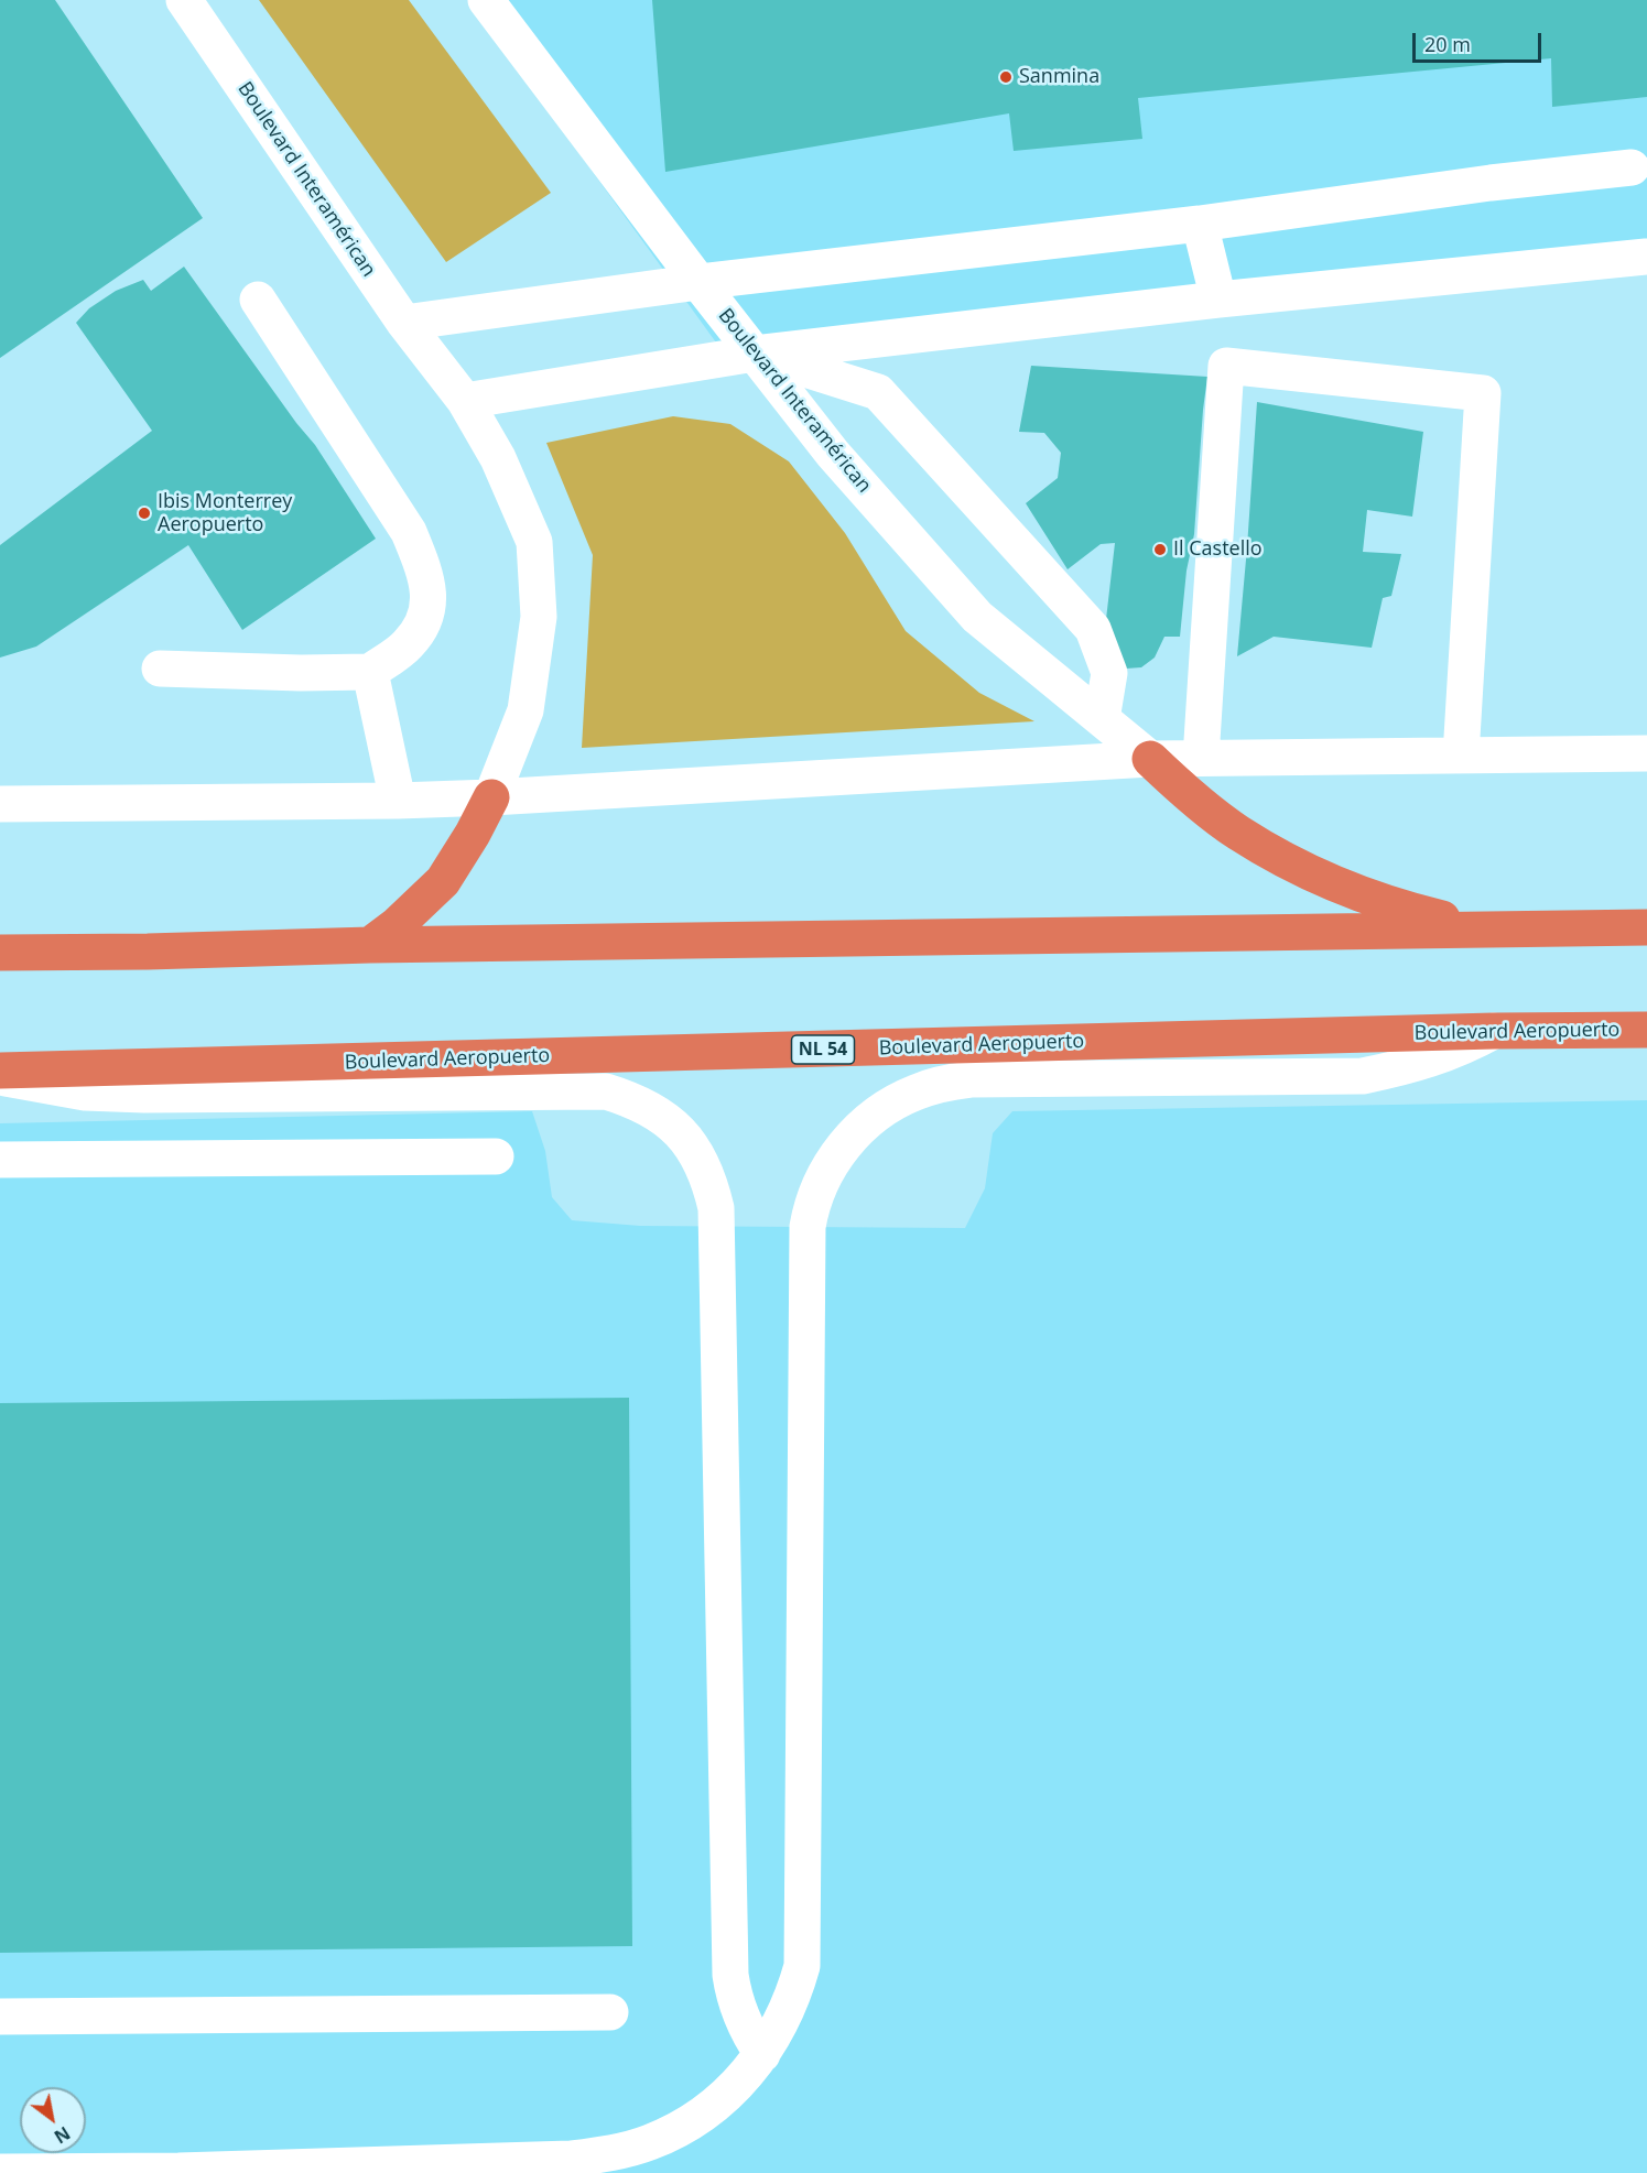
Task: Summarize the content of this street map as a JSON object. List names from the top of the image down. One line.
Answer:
{"streets":{"highway":["Boulevard Aeropuerto","NL 54"],"street":["Boulevard Interamérican"]},"places":["Sanmina","Ibis Monterrey Aeropuerto","Il Castello"],"scale_bar":"20 m","north":"bottom right"}
